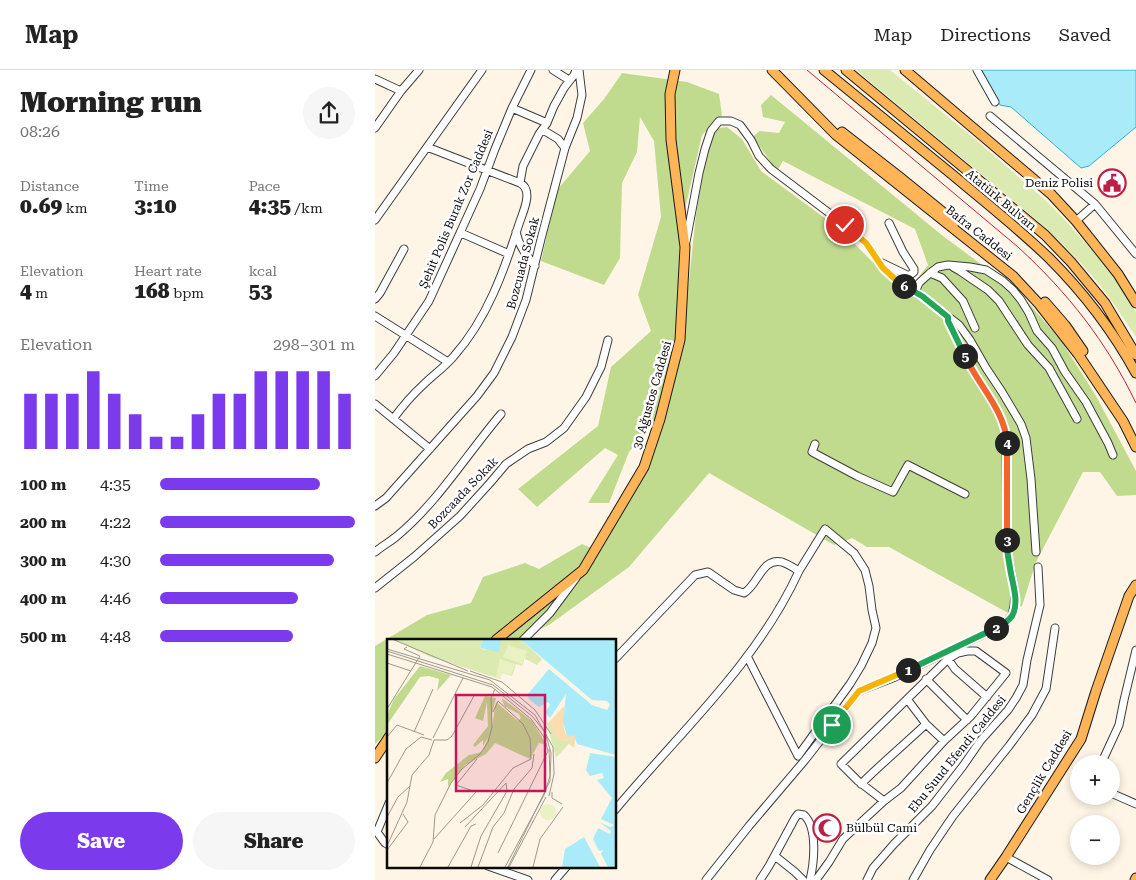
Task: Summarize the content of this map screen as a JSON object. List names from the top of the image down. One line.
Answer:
{"streets":{"main road":["Atatürk Bulvarı","Bafra Caddesi","30 Ağustos Caddesi","Gençlik Caddesi"],"street":["Şehit Polis Burak Zor Caddesi","Bozcuada Sokak","Bozcaada Sokak","Ebu Suud Efendi Caddesi"]},"places":{"public building":["Deniz Polisi"],"mosque":["Bülbül Cami"]},"page":{"header":"Map","nav":["Map","Directions","Saved"],"heading":["Morning run","08:26"],"stats":[["Distance","0.69 km"],["Time","3:10"],["Pace","4:35 /km"],["Elevation","4 m"],["Heart rate","168 bpm"],["kcal","53"]],"pins":["6","5","4","3","2","1"],"chart":["Elevation","298–301 m"],"list":[{"name":"100 m","note":"4:35"},{"name":"200 m","note":"4:22"},{"name":"300 m","note":"4:30"},{"name":"400 m","note":"4:46"},{"name":"500 m","note":"4:48"}],"map_buttons":["+","−"],"buttons":["Save","Share"]}}
